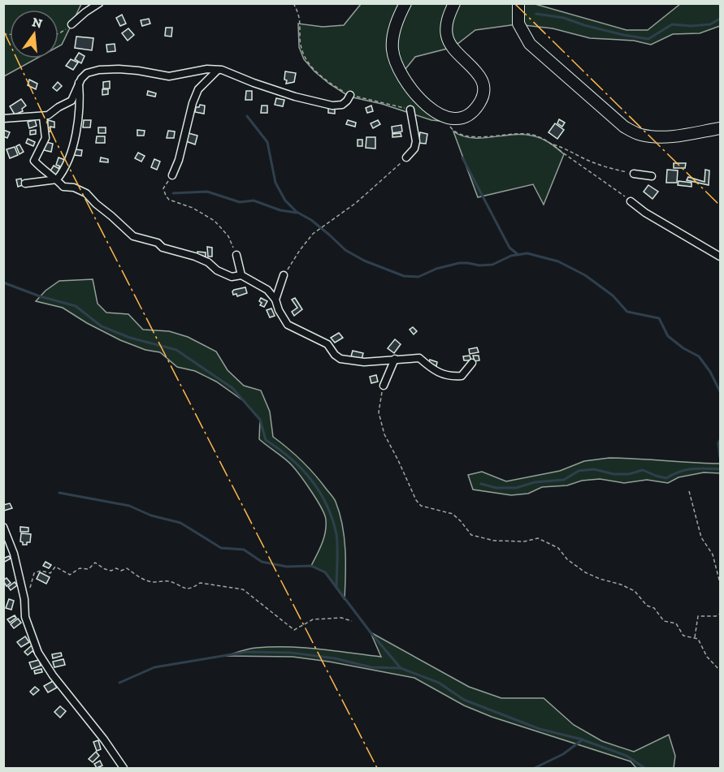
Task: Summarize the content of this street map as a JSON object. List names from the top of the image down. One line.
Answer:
{"north":"top"}
